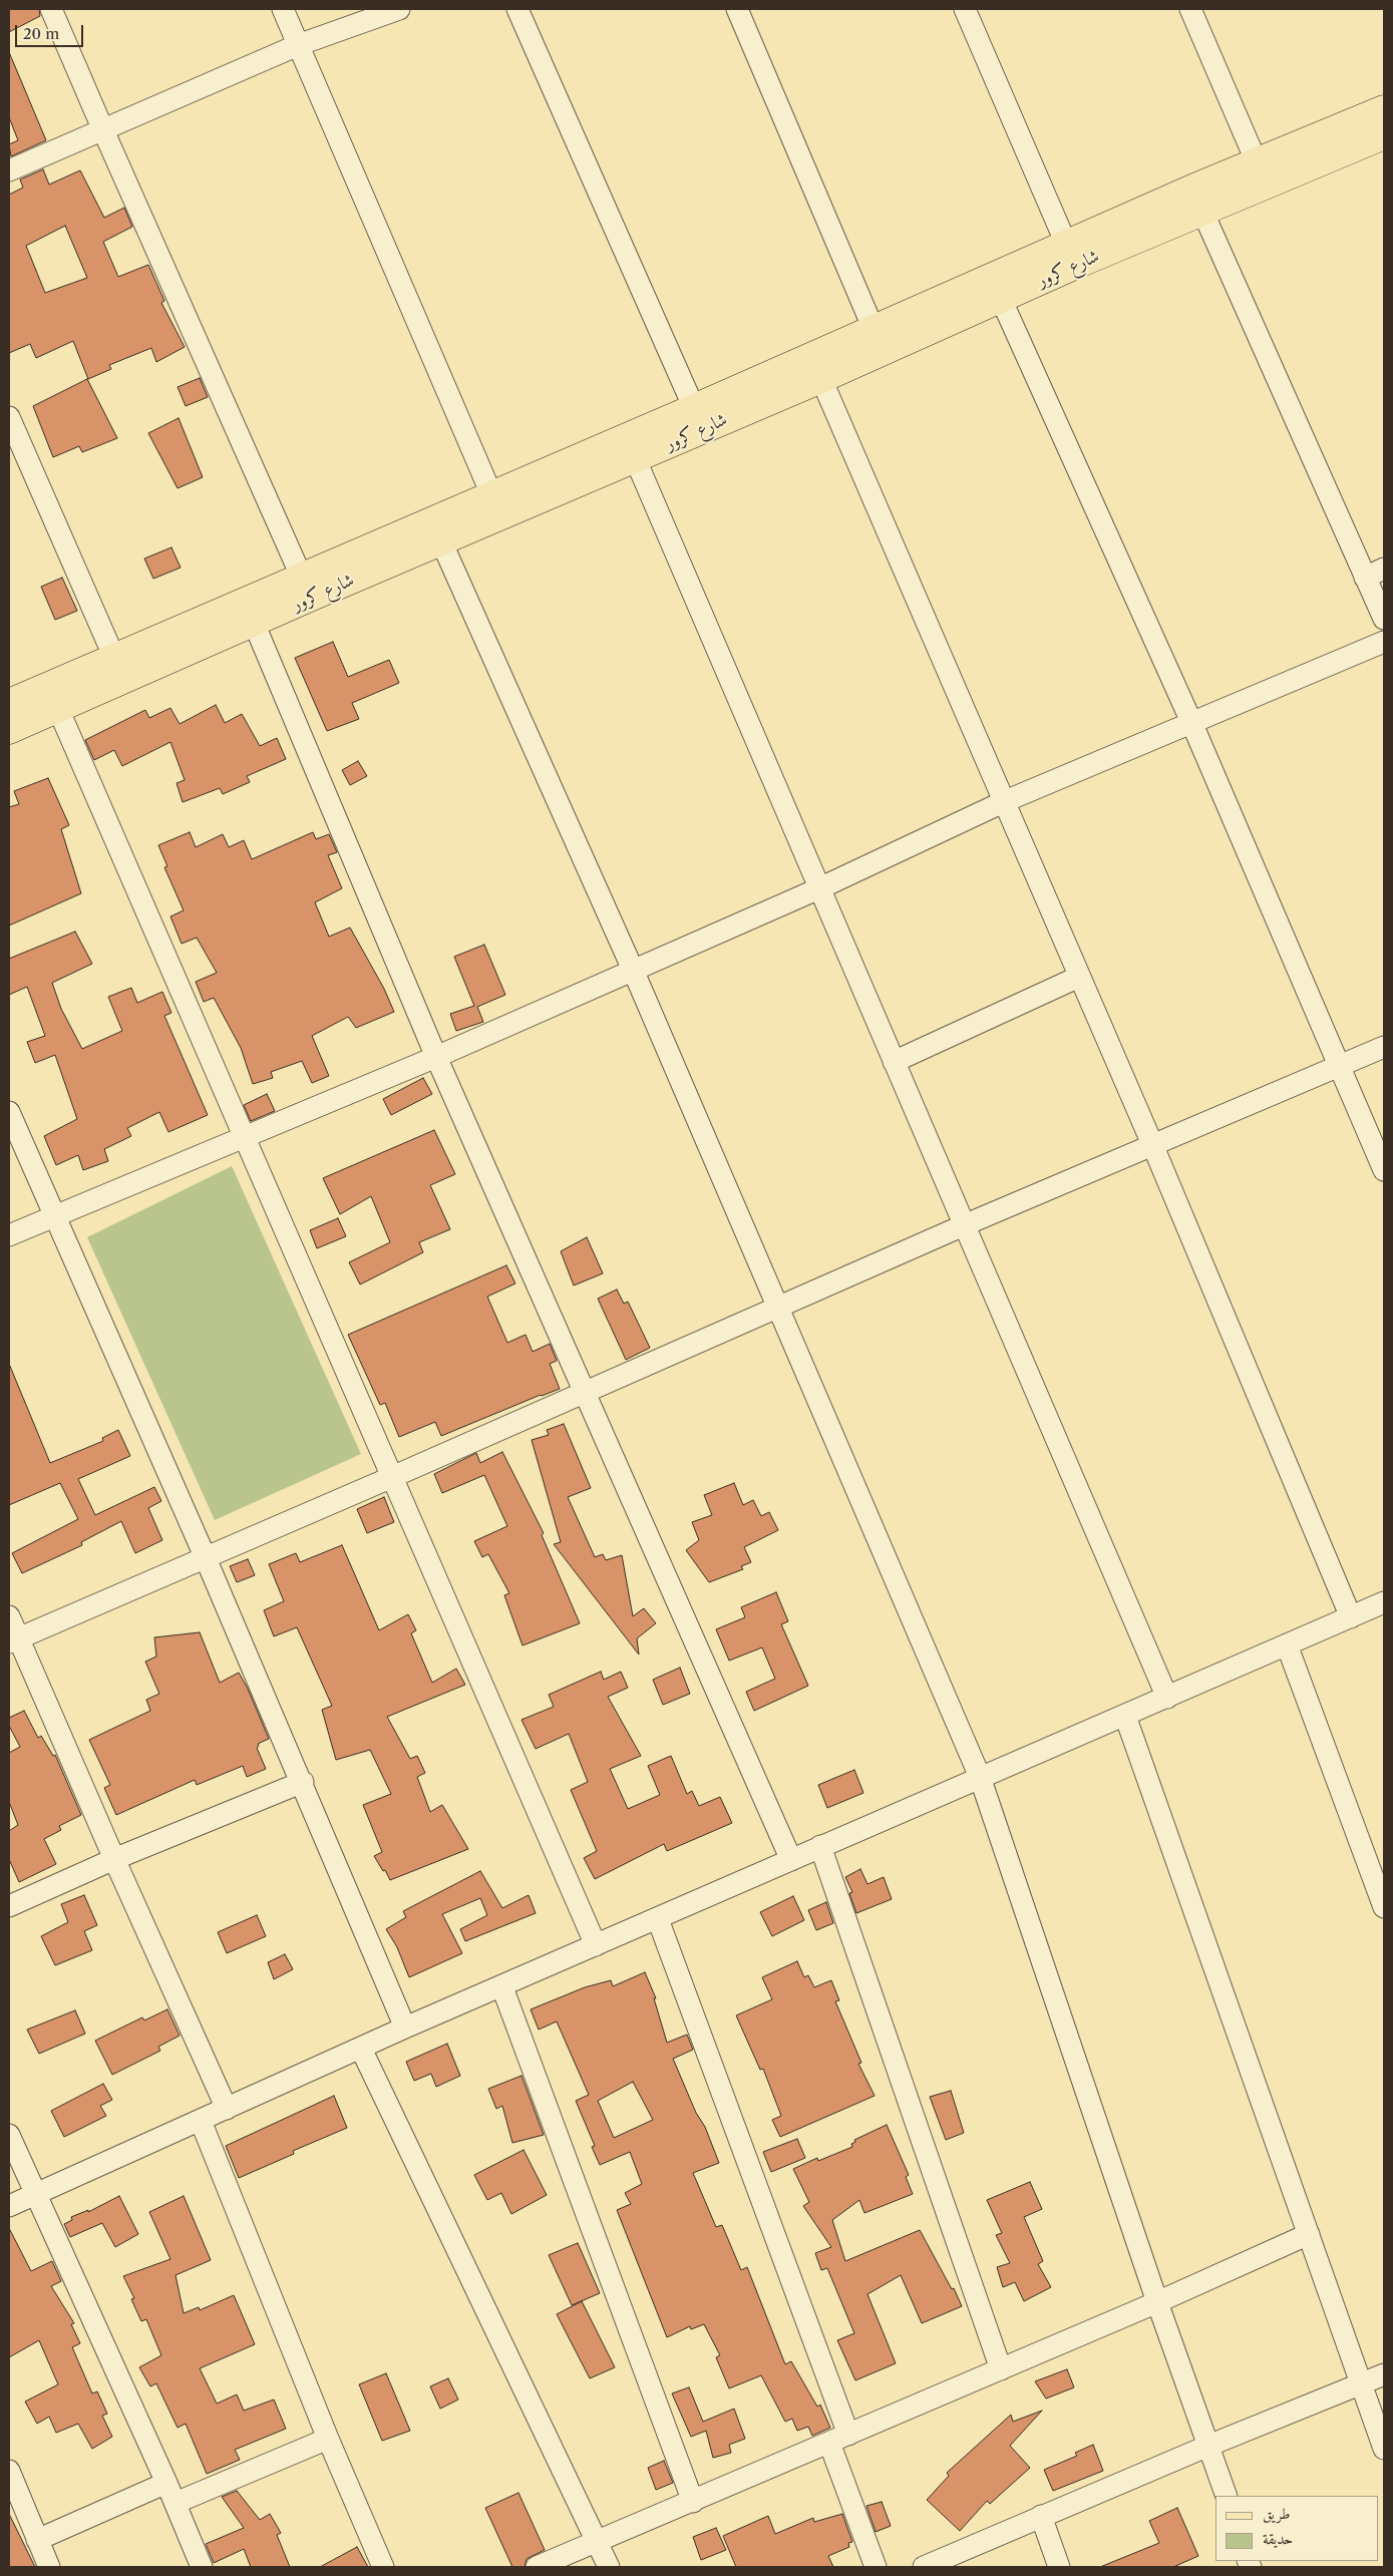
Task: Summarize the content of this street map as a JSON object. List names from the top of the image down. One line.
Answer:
{"streets":{"main road":["شارع كرور"]},"legend":["طريق","حديقة"],"scale_bar":"20 m"}
